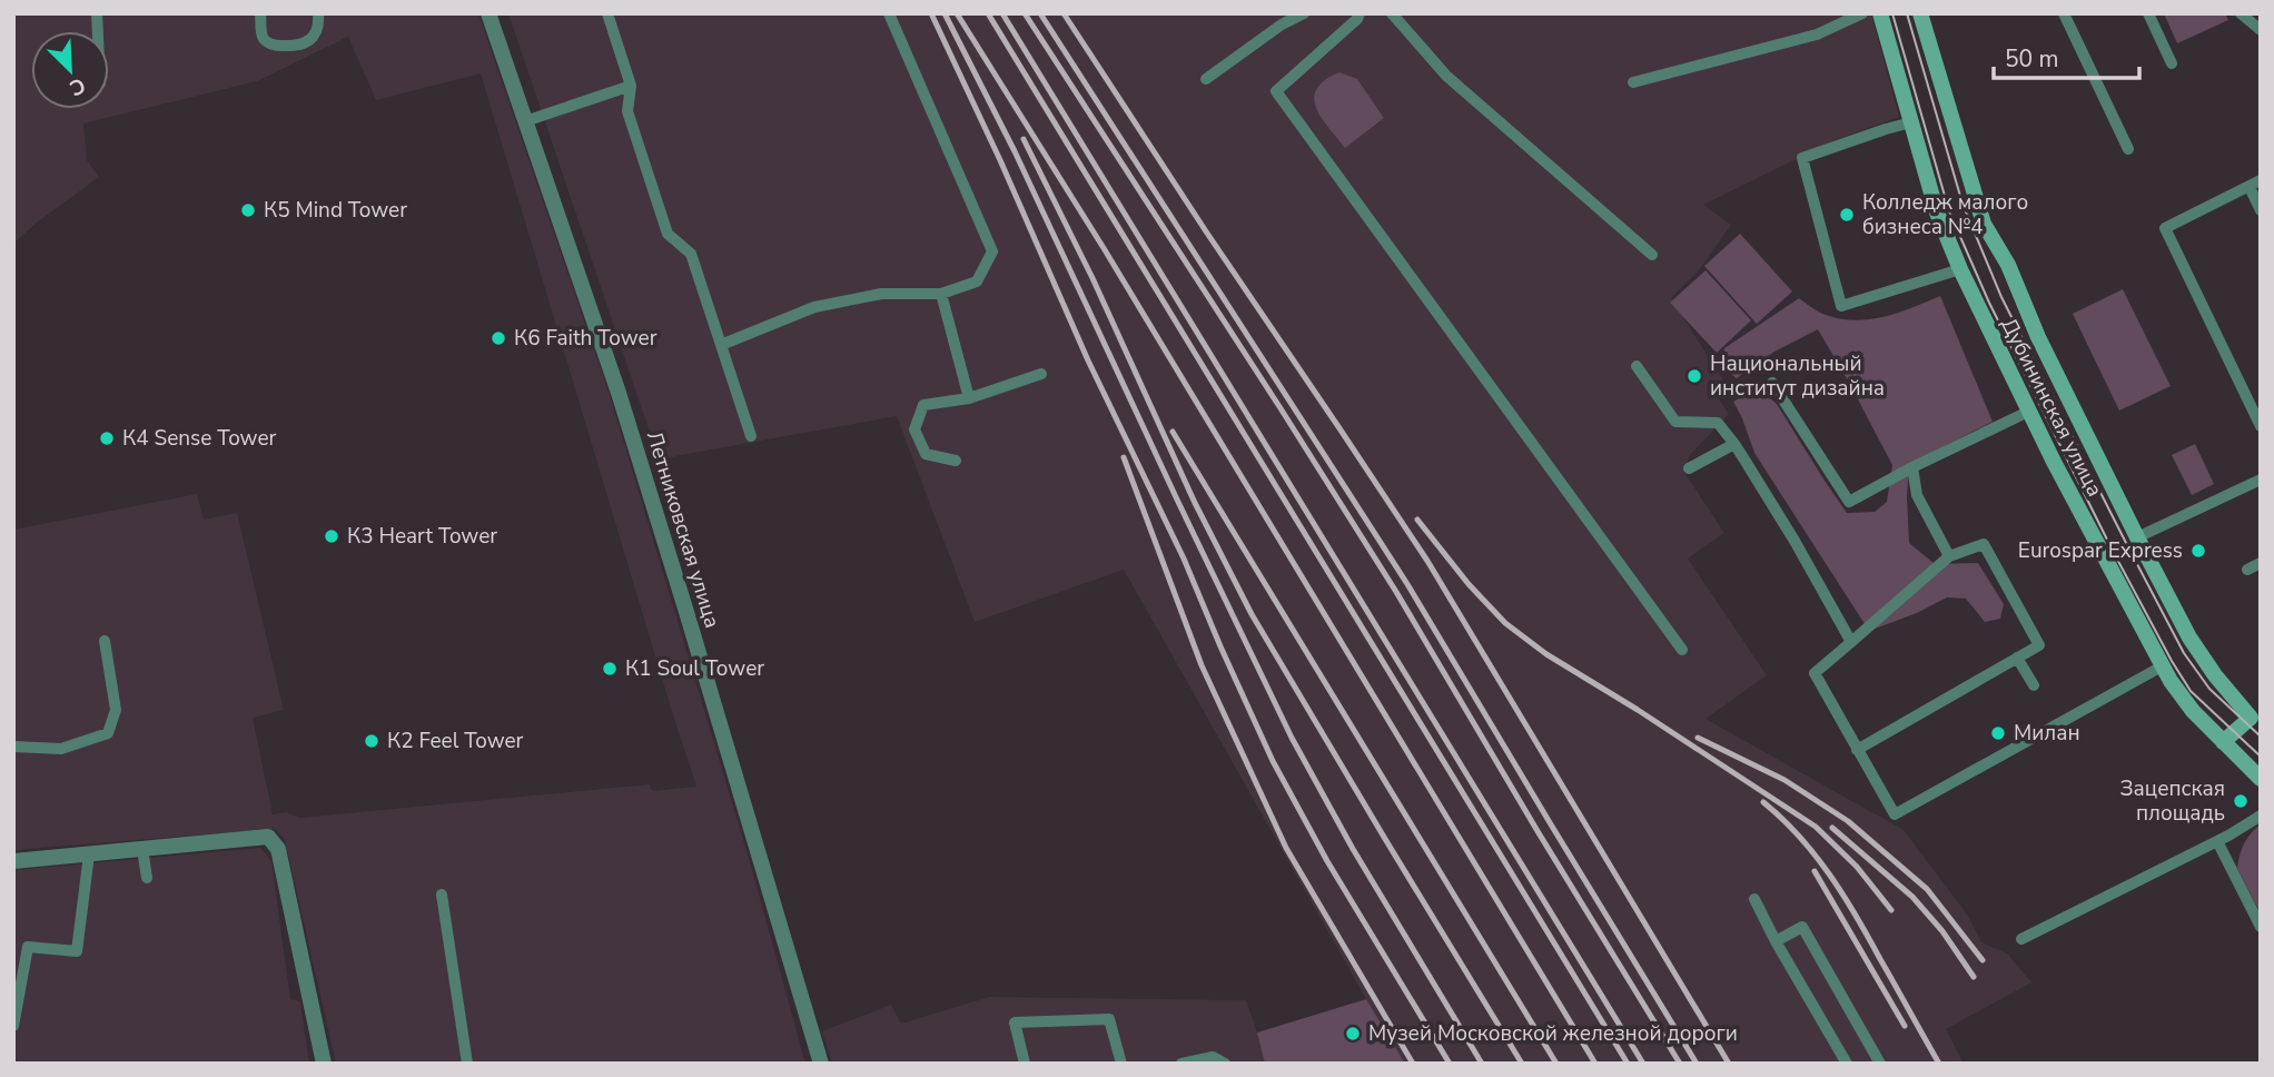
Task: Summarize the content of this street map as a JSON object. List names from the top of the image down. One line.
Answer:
{"streets":{"main road":["Дубининская улица"],"street":["Летниковская улица"]},"places":["К5 Mind Tower","Колледж малого бизнеса №4","К6 Faith Tower","Национальный институт дизайна","К4 Sense Tower","К3 Heart Tower","Eurospar Express","К1 Soul Tower","Милан","К2 Feel Tower","Зацепская площадь","Музей Московской железной дороги"],"scale_bar":"50 m","north":"bottom right"}
